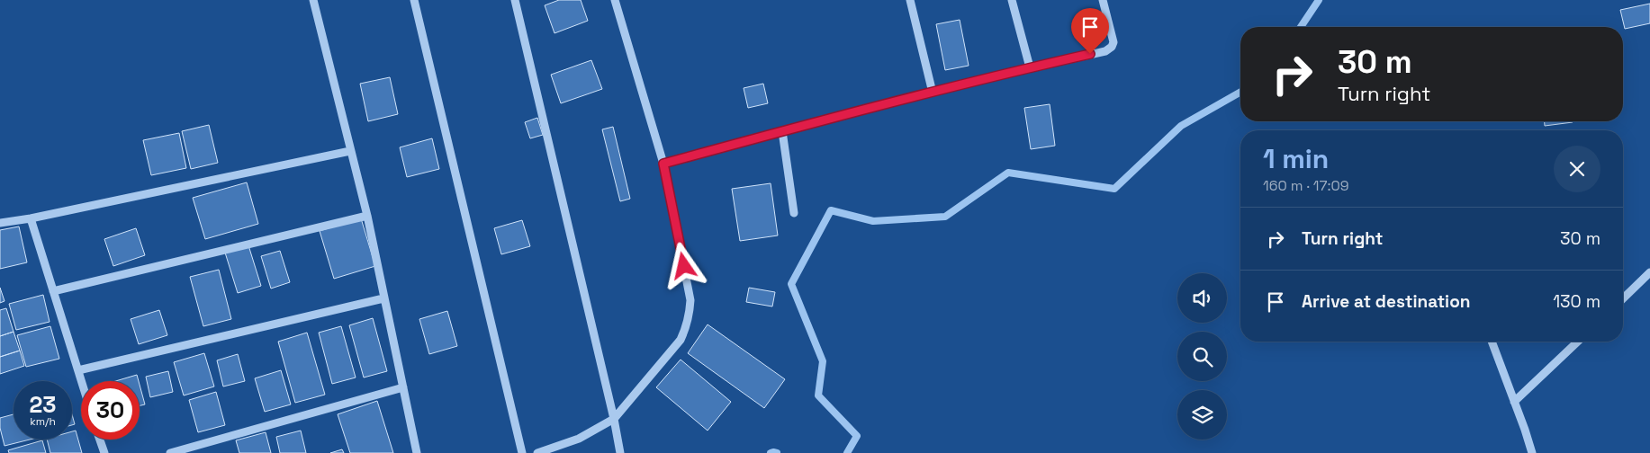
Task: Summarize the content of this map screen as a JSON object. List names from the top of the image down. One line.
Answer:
{"page":{"turn":["30 m","Turn right"],"heading":["1 min","160 m · 17:09"],"list":[{"name":"Turn right","value":"30 m"},{"name":"Arrive at destination","value":"130 m"}],"speed":"23 km/h","limit":"30"}}
